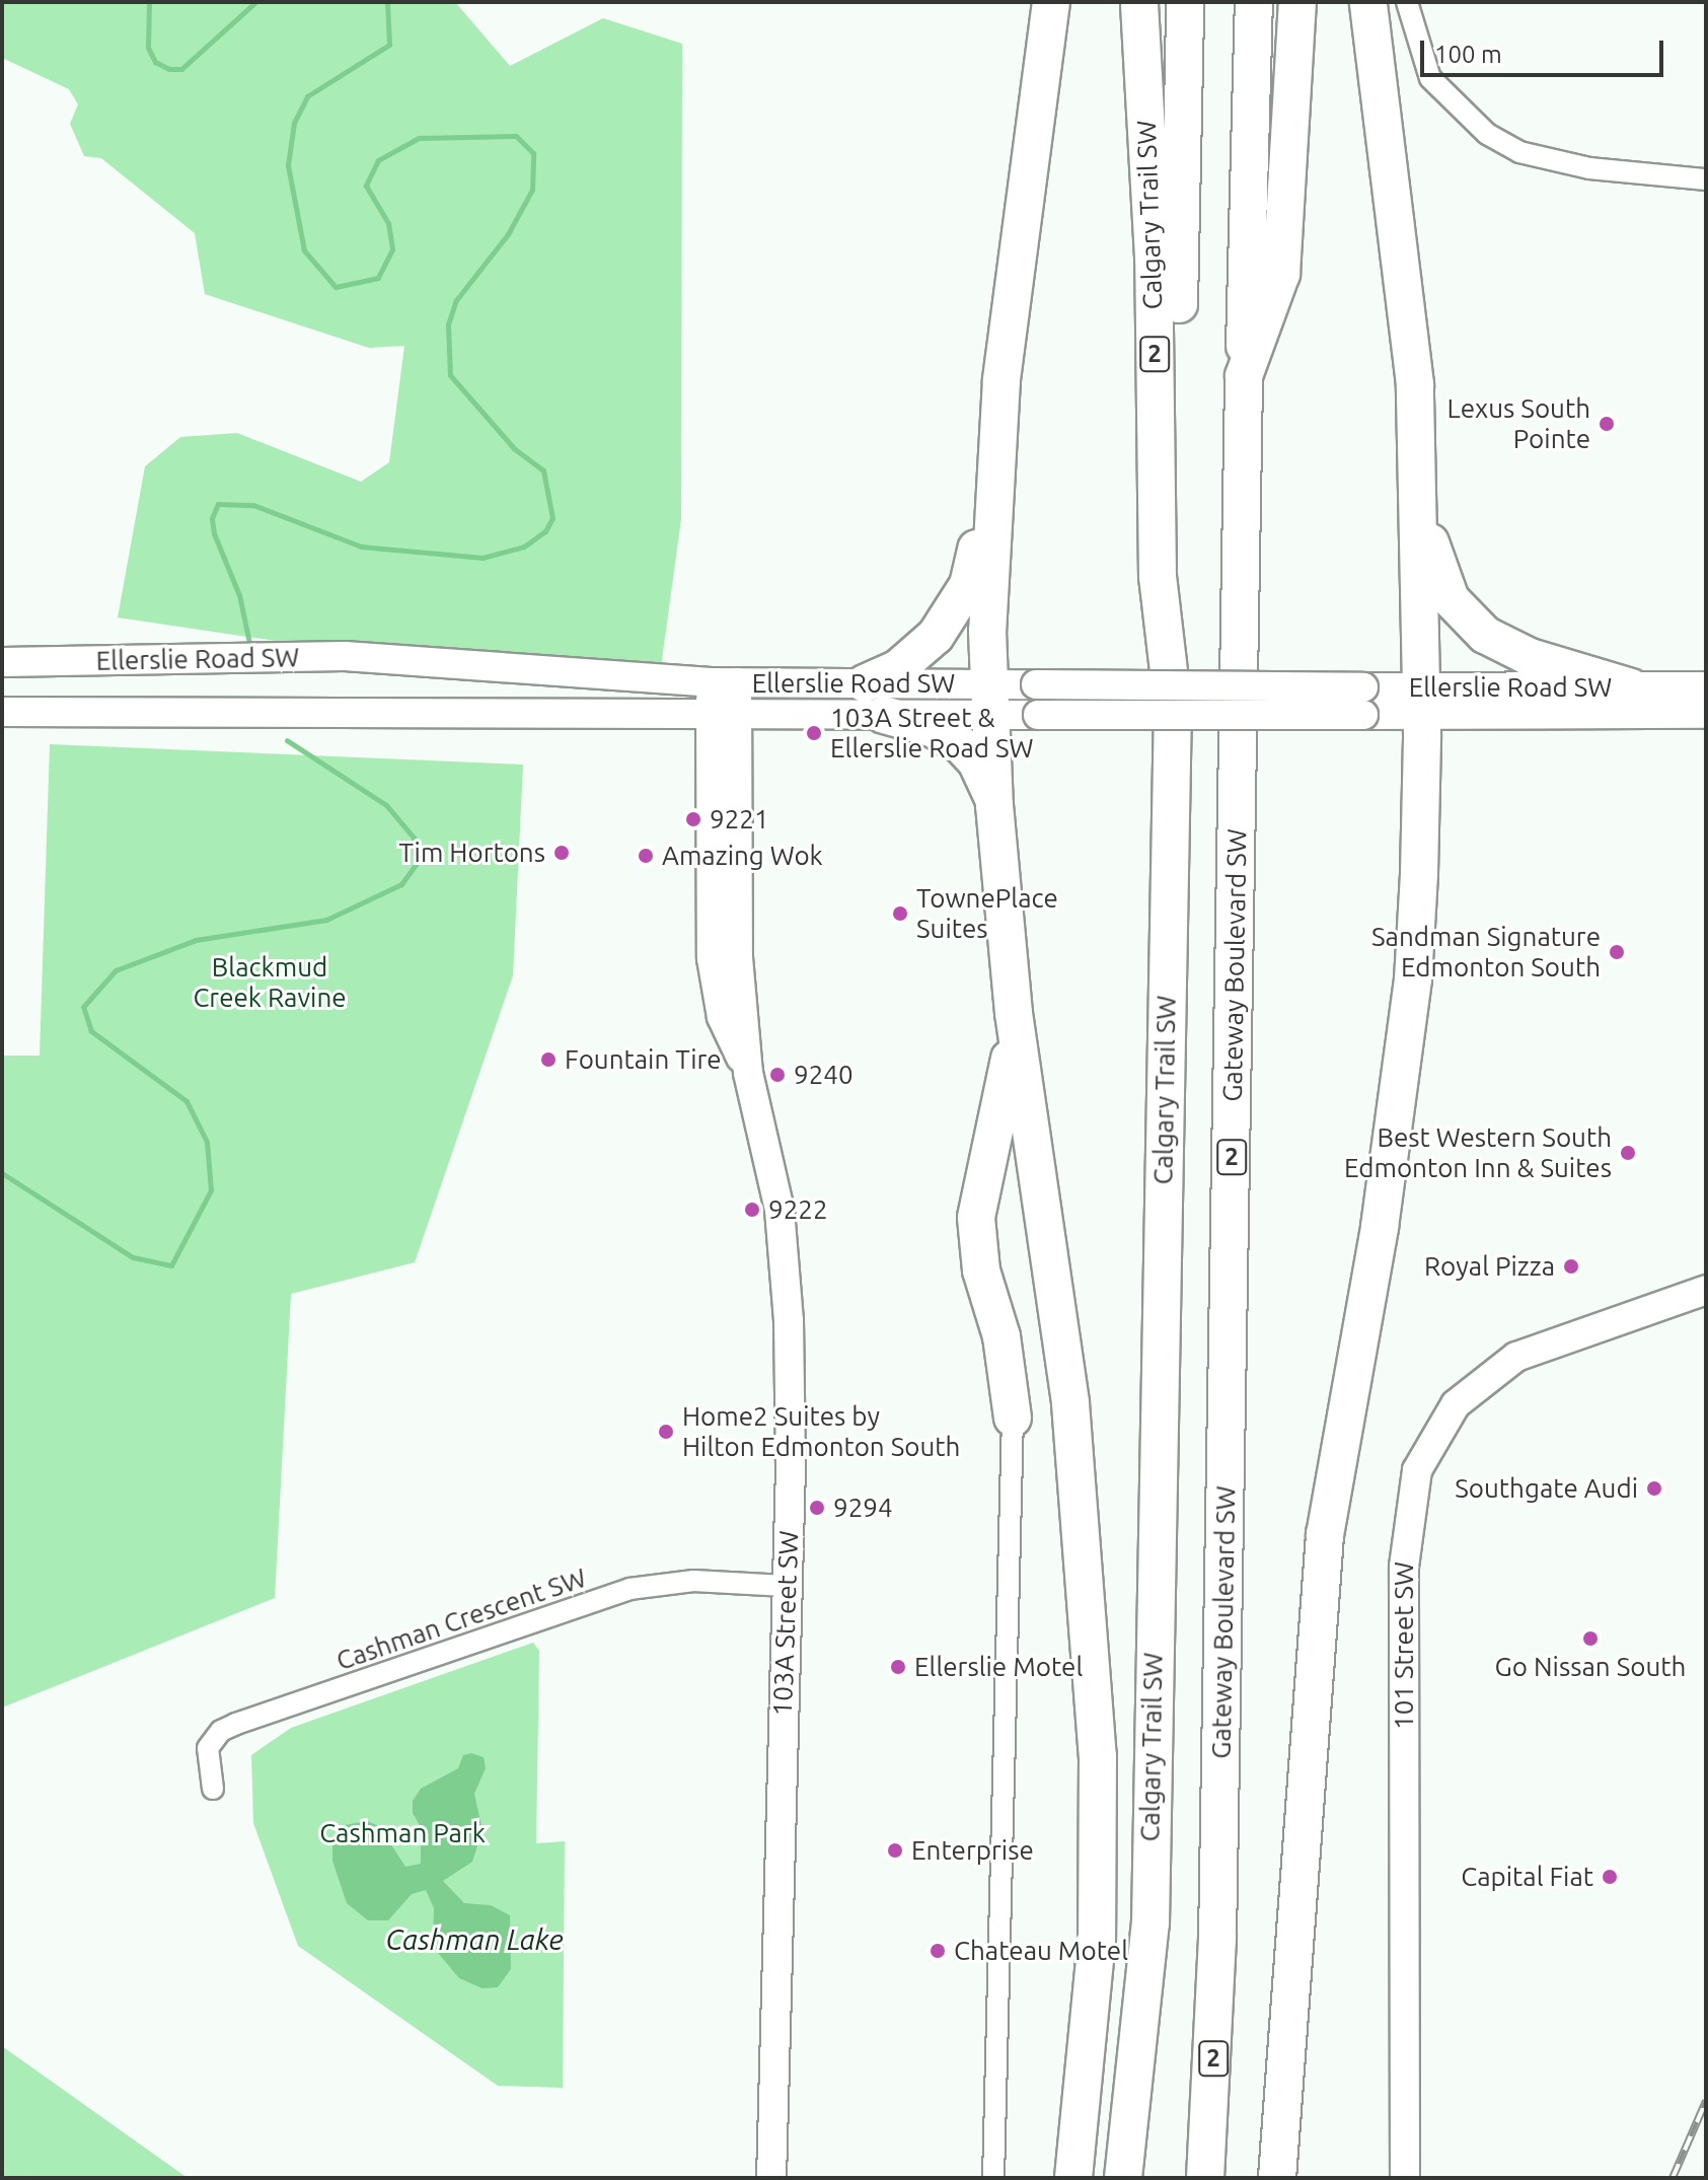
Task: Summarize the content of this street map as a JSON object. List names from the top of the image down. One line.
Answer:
{"streets":{"highway":["Calgary Trail SW","2","Gateway Boulevard SW"],"main road":["Ellerslie Road SW","103A Street SW","101 Street SW"],"street":["Cashman Crescent SW"]},"crossings":[["Ellerslie Road SW","103A Street SW"],["Cashman Crescent SW","103A Street SW"]],"water":["Cashman Lake"],"parks":["Blackmud Creek Ravine","Cashman Park"],"places":["Lexus South Pointe","103A Street & Ellerslie Road SW","9221","Tim Hortons","Amazing Wok","TownePlace Suites","Sandman Signature Edmonton South","Fountain Tire","9240","Best Western South Edmonton Inn & Suites","9222","Royal Pizza","Home2 Suites by Hilton Edmonton South","Southgate Audi","9294","Go Nissan South","Ellerslie Motel","Enterprise","Capital Fiat","Chateau Motel"],"scale_bar":"100 m"}
